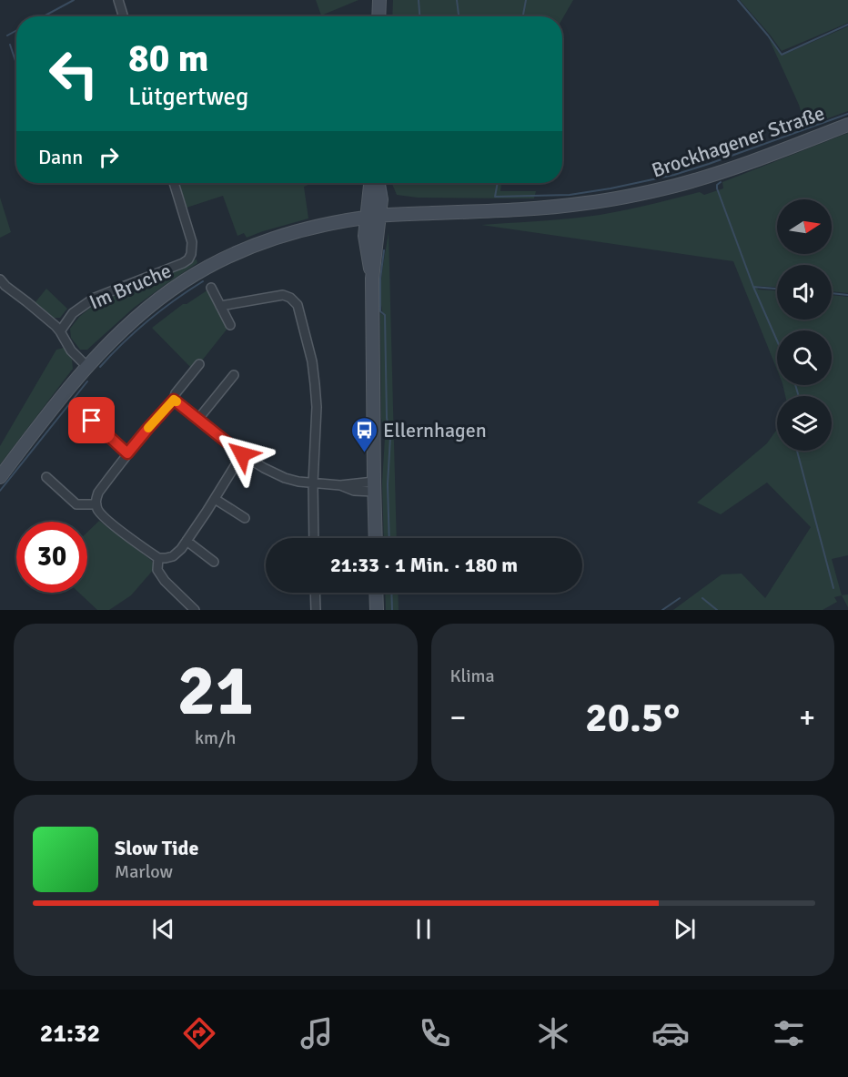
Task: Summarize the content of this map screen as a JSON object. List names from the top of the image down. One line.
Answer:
{"streets":{"main road":["Brockhagener Straße"],"street":["Im Bruche"]},"places":{"bus stop":["Ellernhagen"]},"north":"right","page":{"turn":["80 m","Lütgertweg"],"then":"Dann","limit":"30","trip":"21:33 · 1 Min. · 180 m","tile":[["21","km/h"],"Klima"],"heat":["−","20.5°","+"],"song":["Slow Tide","Marlow"],"tabs":"21:32"}}
